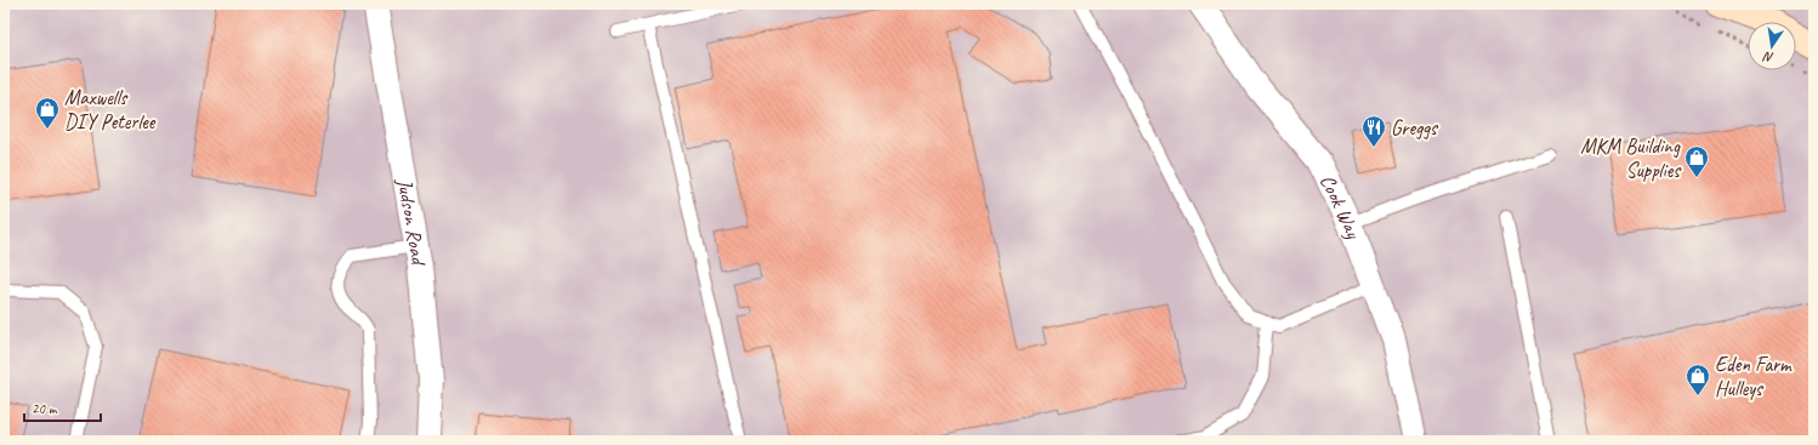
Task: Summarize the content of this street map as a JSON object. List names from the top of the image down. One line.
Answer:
{"streets":{"street":["Cook Way","Judson Road"]},"places":{"shop":["Maxwells DIY Peterlee","MKM Building Supplies","Eden Farm Hulleys"],"restaurant":["Greggs"]},"scale_bar":"20 m","north":"bottom"}
